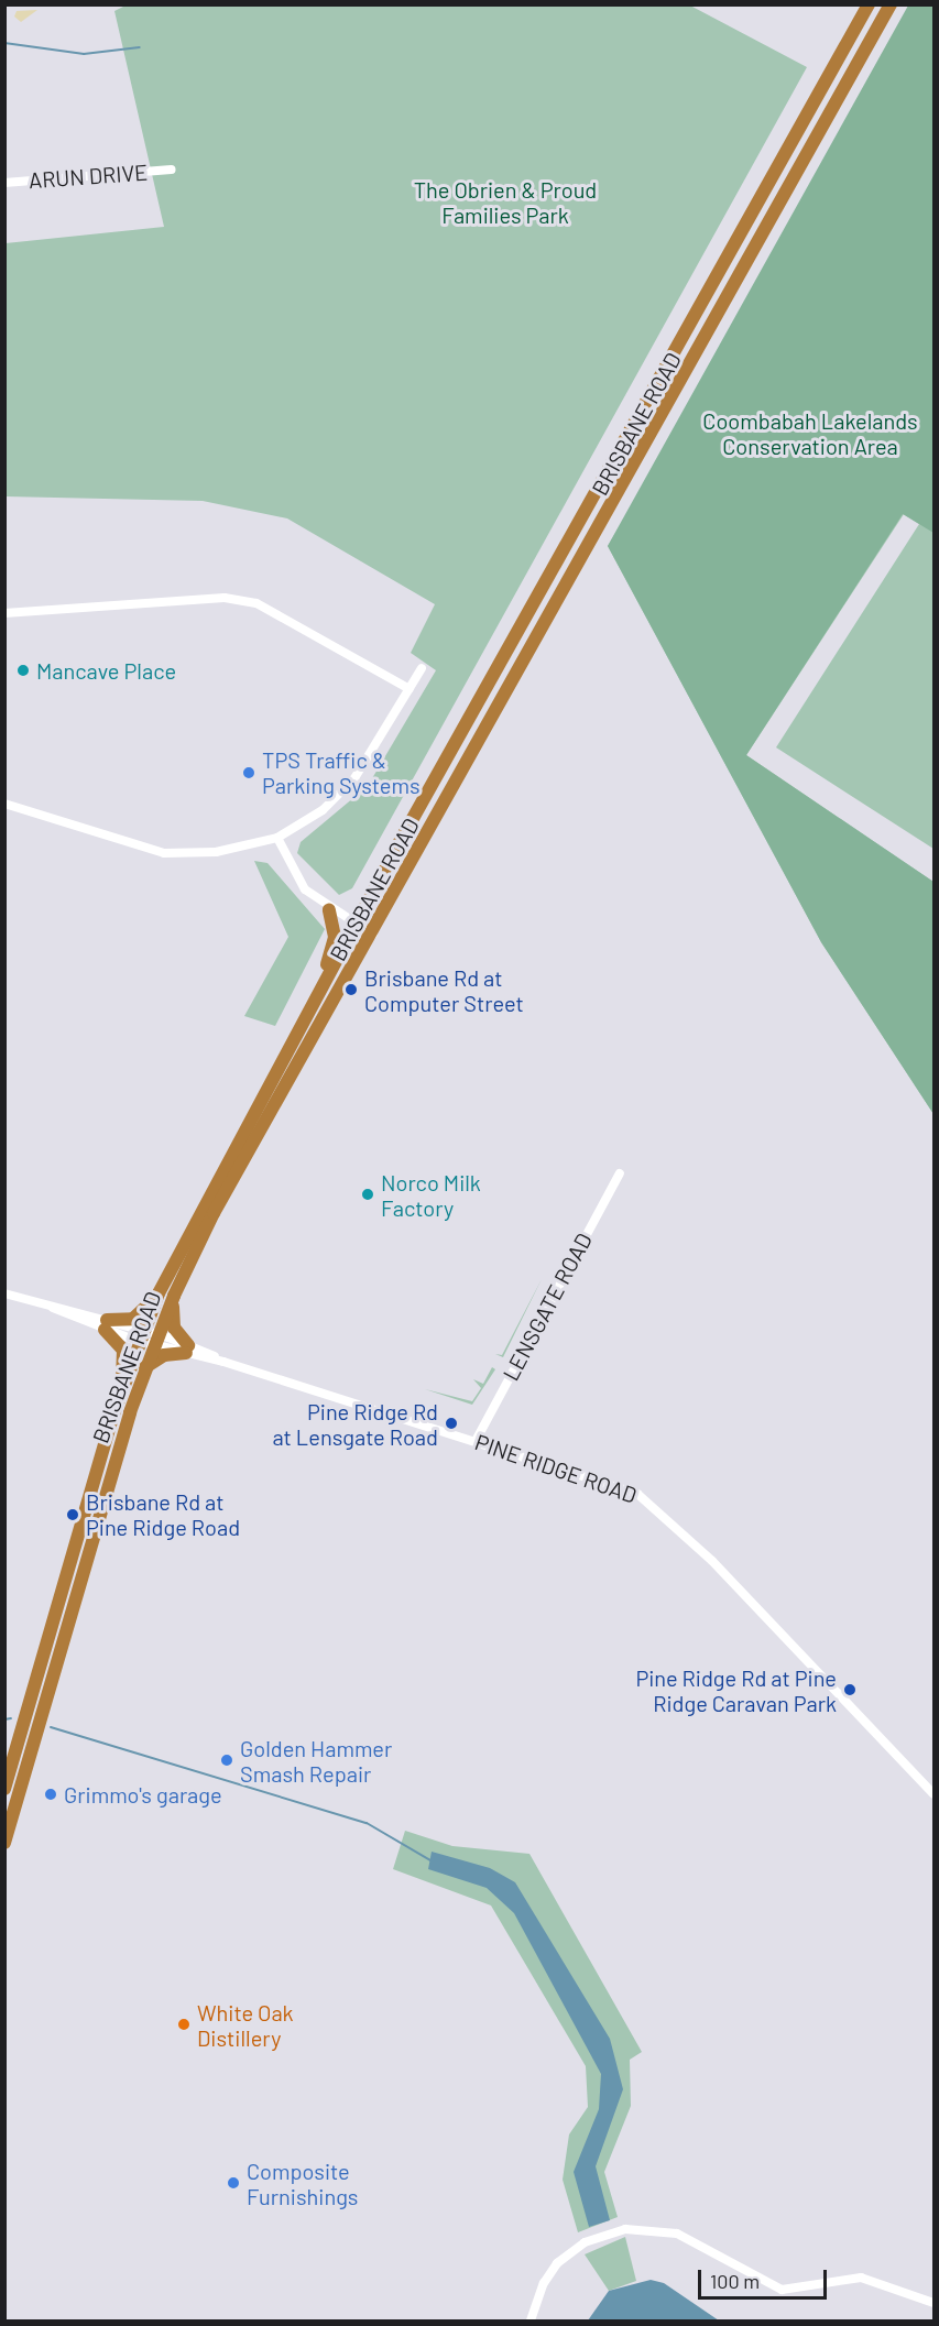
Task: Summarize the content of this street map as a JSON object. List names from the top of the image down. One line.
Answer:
{"streets":{"highway":["BRISBANE ROAD"],"street":["ARUN DRIVE","LENSGATE ROAD","PINE RIDGE ROAD"]},"crossings":[["BRISBANE ROAD","PINE RIDGE ROAD"],["LENSGATE ROAD","PINE RIDGE ROAD"]],"parks":["The Obrien & Proud Families Park","Coombabah Lakelands Conservation Area"],"places":["Mancave Place","TPS Traffic & Parking Systems","Brisbane Rd at Computer Street","Norco Milk Factory","Pine Ridge Rd at Lensgate Road","Brisbane Rd at Pine Ridge Road","Pine Ridge Rd at Pine Ridge Caravan Park","Golden Hammer Smash Repair","Grimmo's garage","White Oak Distillery","Composite Furnishings"],"scale_bar":"100 m"}
